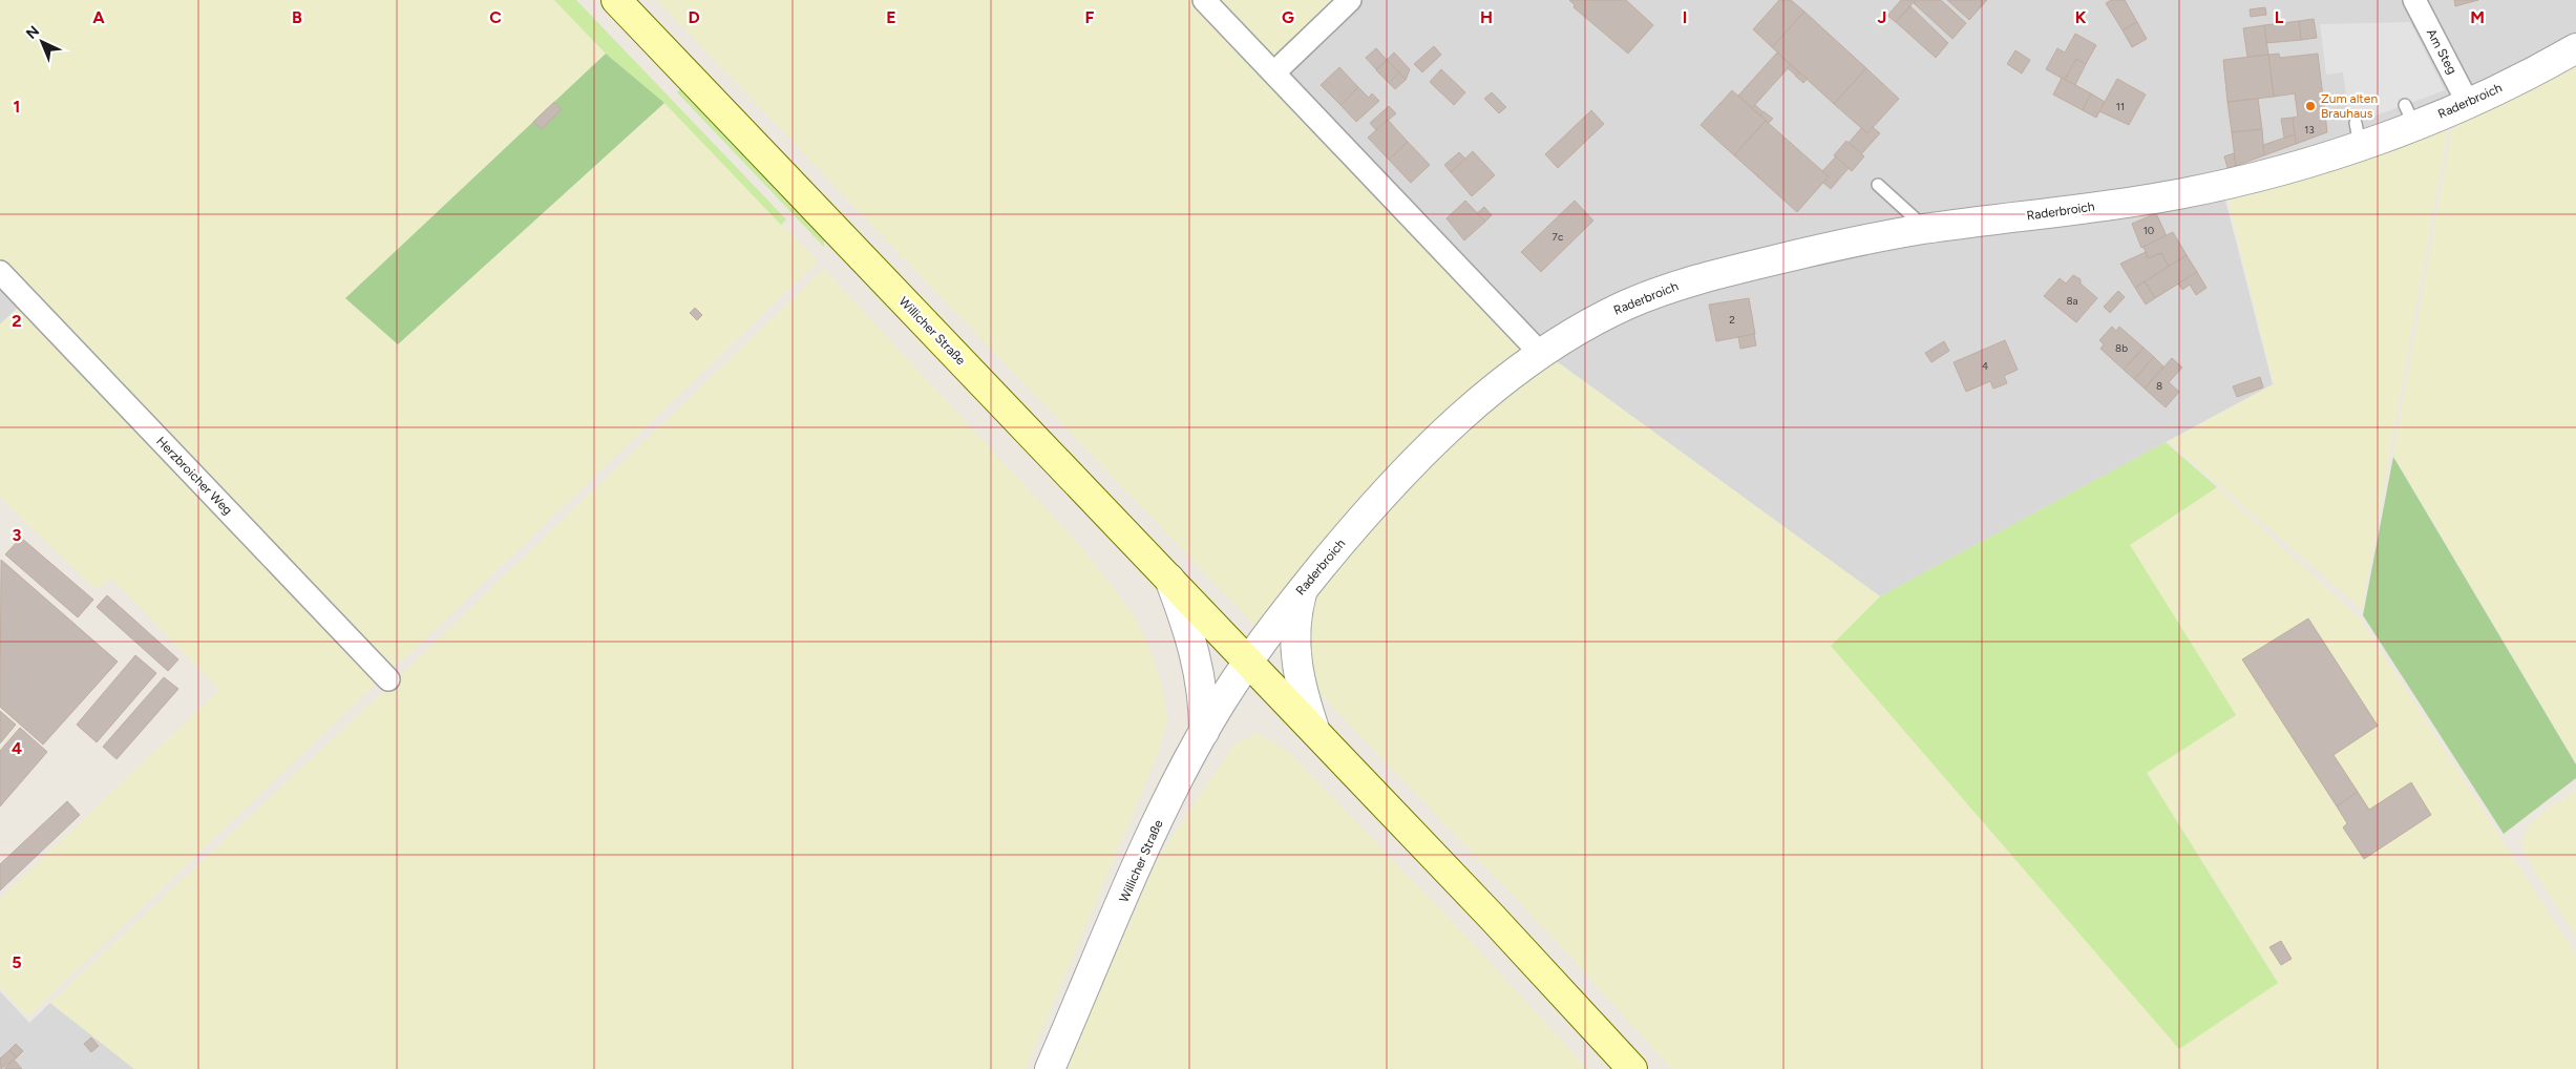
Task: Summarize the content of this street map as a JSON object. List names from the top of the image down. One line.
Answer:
{"streets":{"main road":["Willicher Straße"],"street":["Am Steg","Raderbroich","Herzbroicher Weg"]},"crossings":[["Am Steg","Raderbroich"],["Raderbroich","Willicher Straße"]],"places":["Zum alten Brauhaus"],"house_numbers":["11","13","10","7c","8a","2","8b","4","8"],"north":"top left","grid":{"columns":["A","B","C","D","E","F","G","H","I","J","K","L","M"],"rows":["1","2","3","4","5"]}}
